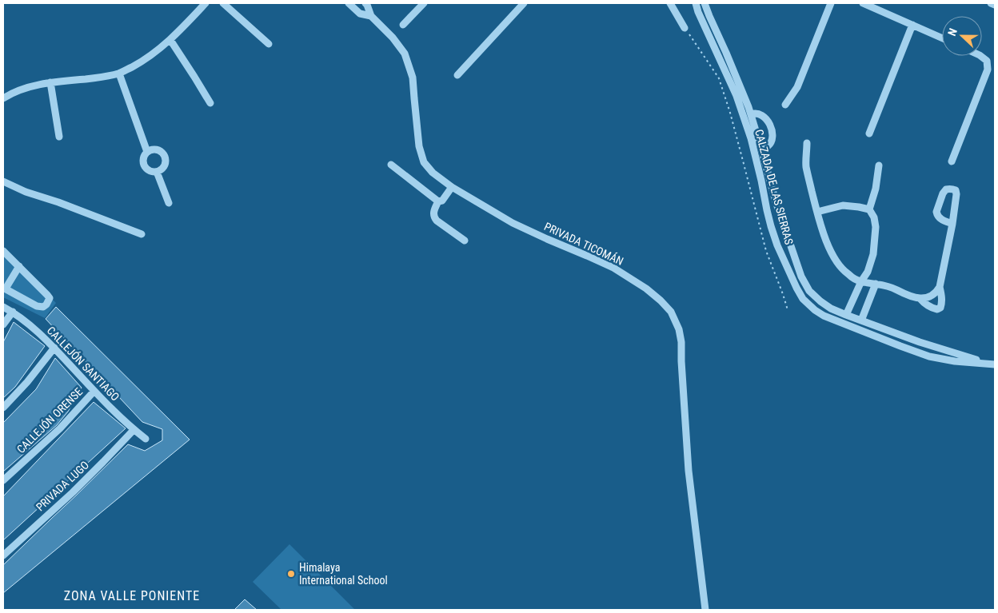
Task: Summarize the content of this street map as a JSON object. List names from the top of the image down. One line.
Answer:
{"streets":{"street":["CALZADA DE LAS SIERRAS","PRIVADA TICOMÁN","CALLEJÓN SANTIAGO","CALLEJÓN ORENSE","PRIVADA LUGO"]},"crossings":[["CALLEJÓN SANTIAGO","CALLEJÓN ORENSE"],["CALLEJÓN SANTIAGO","PRIVADA LUGO"]],"districts":["ZONA VALLE PONIENTE"],"places":["Himalaya International School"],"north":"left"}
